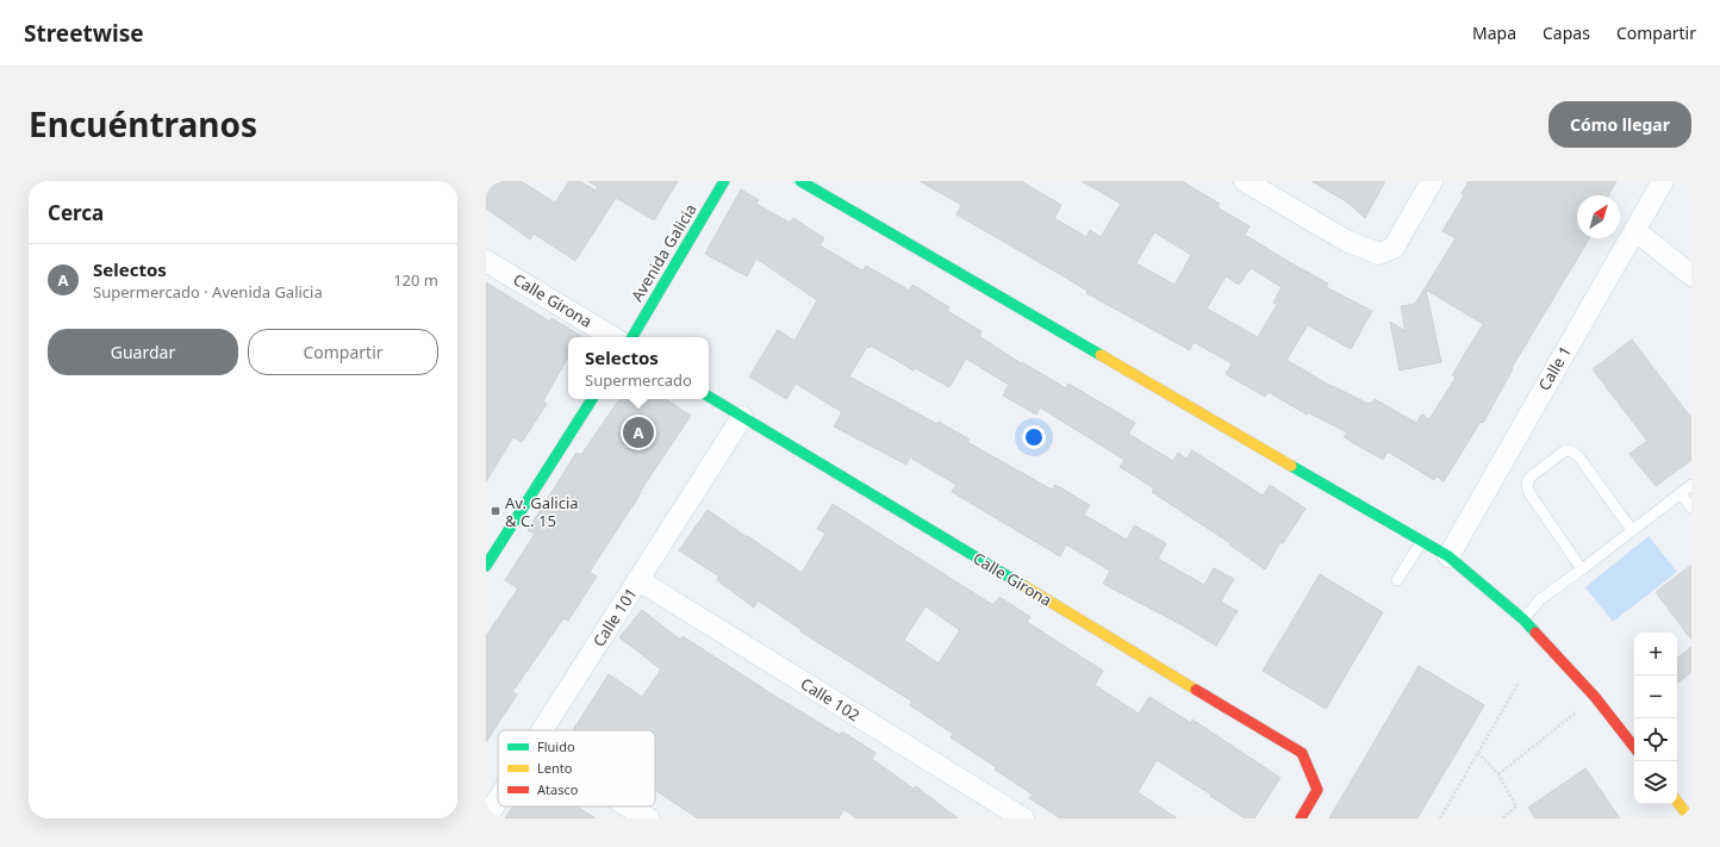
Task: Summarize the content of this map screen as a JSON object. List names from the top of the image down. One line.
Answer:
{"streets":{"street":["Avenida Galicia","Calle Girona","Calle 1","Calle 101","Calle 102"]},"crossings":[["Calle Girona","Calle 101"],["Calle 101","Calle 102"]],"places":{"transit":["Av. Galicia & C. 15"]},"legend":["Fluido","Lento","Atasco"],"north":"top right","page":{"header":"Streetwise","nav":["Mapa","Capas","Compartir"],"title":"Encuéntranos","buttons":["Cómo llegar",["Guardar","Compartir"]],"heading":"Cerca","list":[{"mark":"A","name":"Selectos","note":"Supermercado · Avenida Galicia","value":"120 m"}],"popup":["Selectos","Supermercado"],"pins":"A","map_buttons":["+","−"]}}
